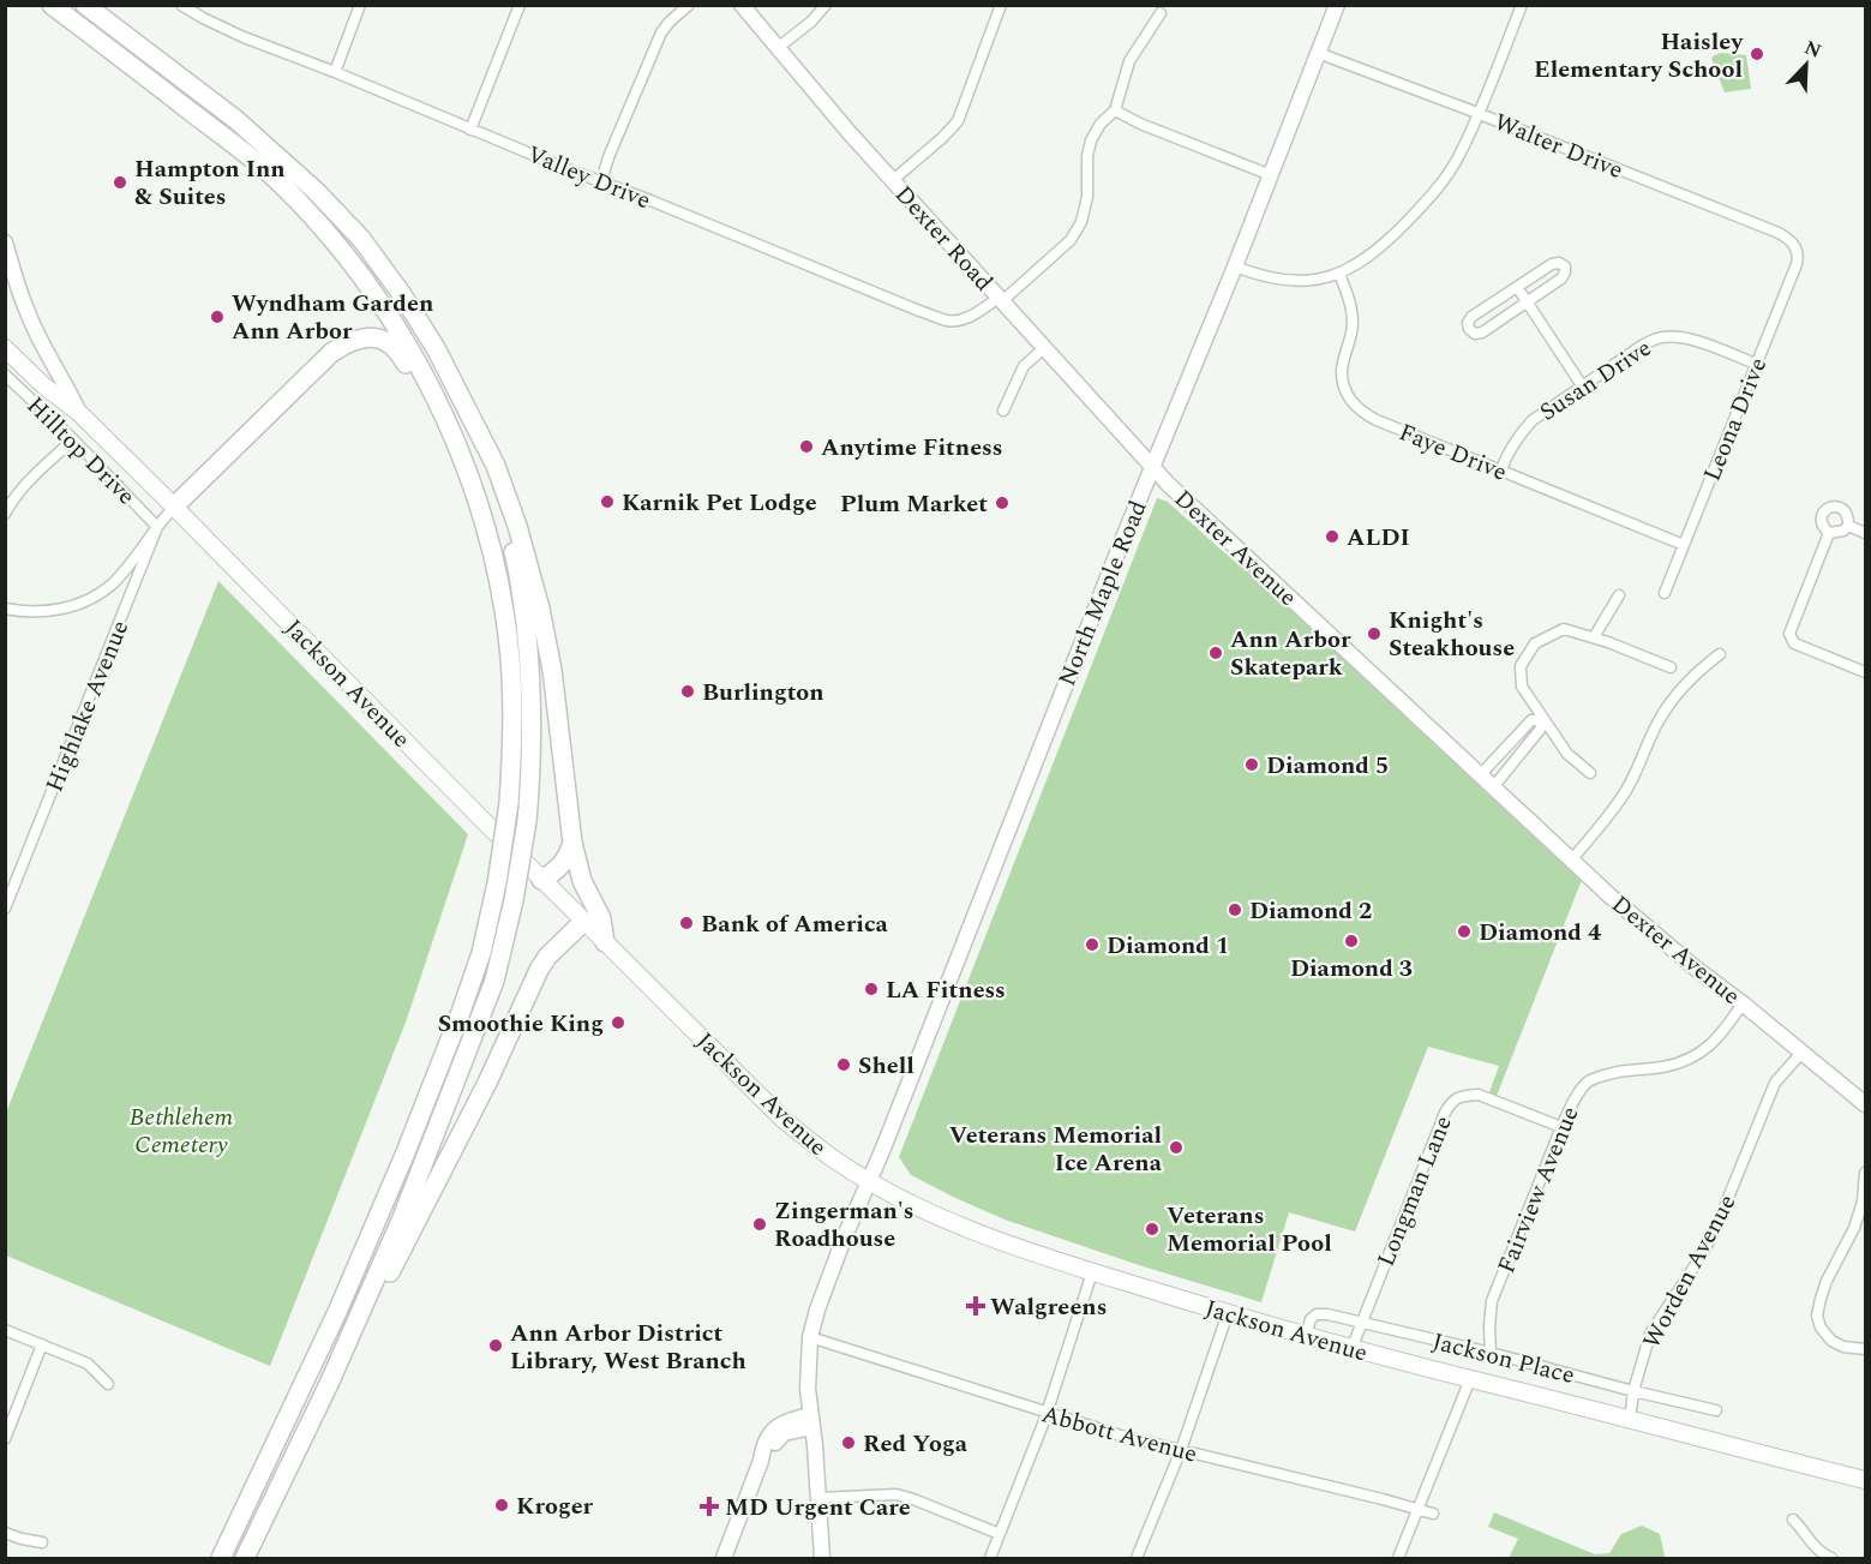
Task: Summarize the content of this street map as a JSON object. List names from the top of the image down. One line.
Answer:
{"streets":{"main road":["Dexter Road","Dexter Avenue","North Maple Road","Jackson Avenue"],"street":["Walter Drive","Valley Drive","Susan Drive","Leona Drive","Hilltop Drive","Faye Drive","Highlake Avenue","Fairview Avenue","Longman Lane","Worden Avenue","Jackson Place","Abbott Avenue"]},"crossings":[["Walter Drive","Leona Drive"],["Walter Drive","North Maple Road"],["Valley Drive","Dexter Road"],["Dexter Road","Dexter Avenue"],["Dexter Road","North Maple Road"],["Susan Drive","Leona Drive"],["Susan Drive","Faye Drive"],["Leona Drive","Faye Drive"],["Hilltop Drive","Highlake Avenue"],["Dexter Avenue","North Maple Road"],["Dexter Avenue","Fairview Avenue"],["Dexter Avenue","Worden Avenue"],["North Maple Road","Jackson Avenue"],["North Maple Road","Abbott Avenue"],["Jackson Avenue","Highlake Avenue"],["Jackson Avenue","Longman Lane"],["Jackson Avenue","Worden Avenue"],["Jackson Avenue","Jackson Place"],["Fairview Avenue","Longman Lane"],["Fairview Avenue","Jackson Place"],["Longman Lane","Jackson Place"],["Worden Avenue","Jackson Place"]],"parks":["Bethlehem Cemetery"],"places":{"other":["Haisley Elementary School","Hampton Inn & Suites","Wyndham Garden Ann Arbor","Anytime Fitness","Karnik Pet Lodge","Plum Market","ALDI","Knight's Steakhouse","Ann Arbor Skatepark","Burlington","Diamond 5","Diamond 2","Bank of America","Diamond 4","Diamond 3","Diamond 1","LA Fitness","Smoothie King","Shell","Veterans Memorial Ice Arena","Zingerman's Roadhouse","Veterans Memorial Pool","Ann Arbor District Library, West Branch","Red Yoga","Kroger"],"health":["Walgreens","MD Urgent Care"]},"north":"top right"}
